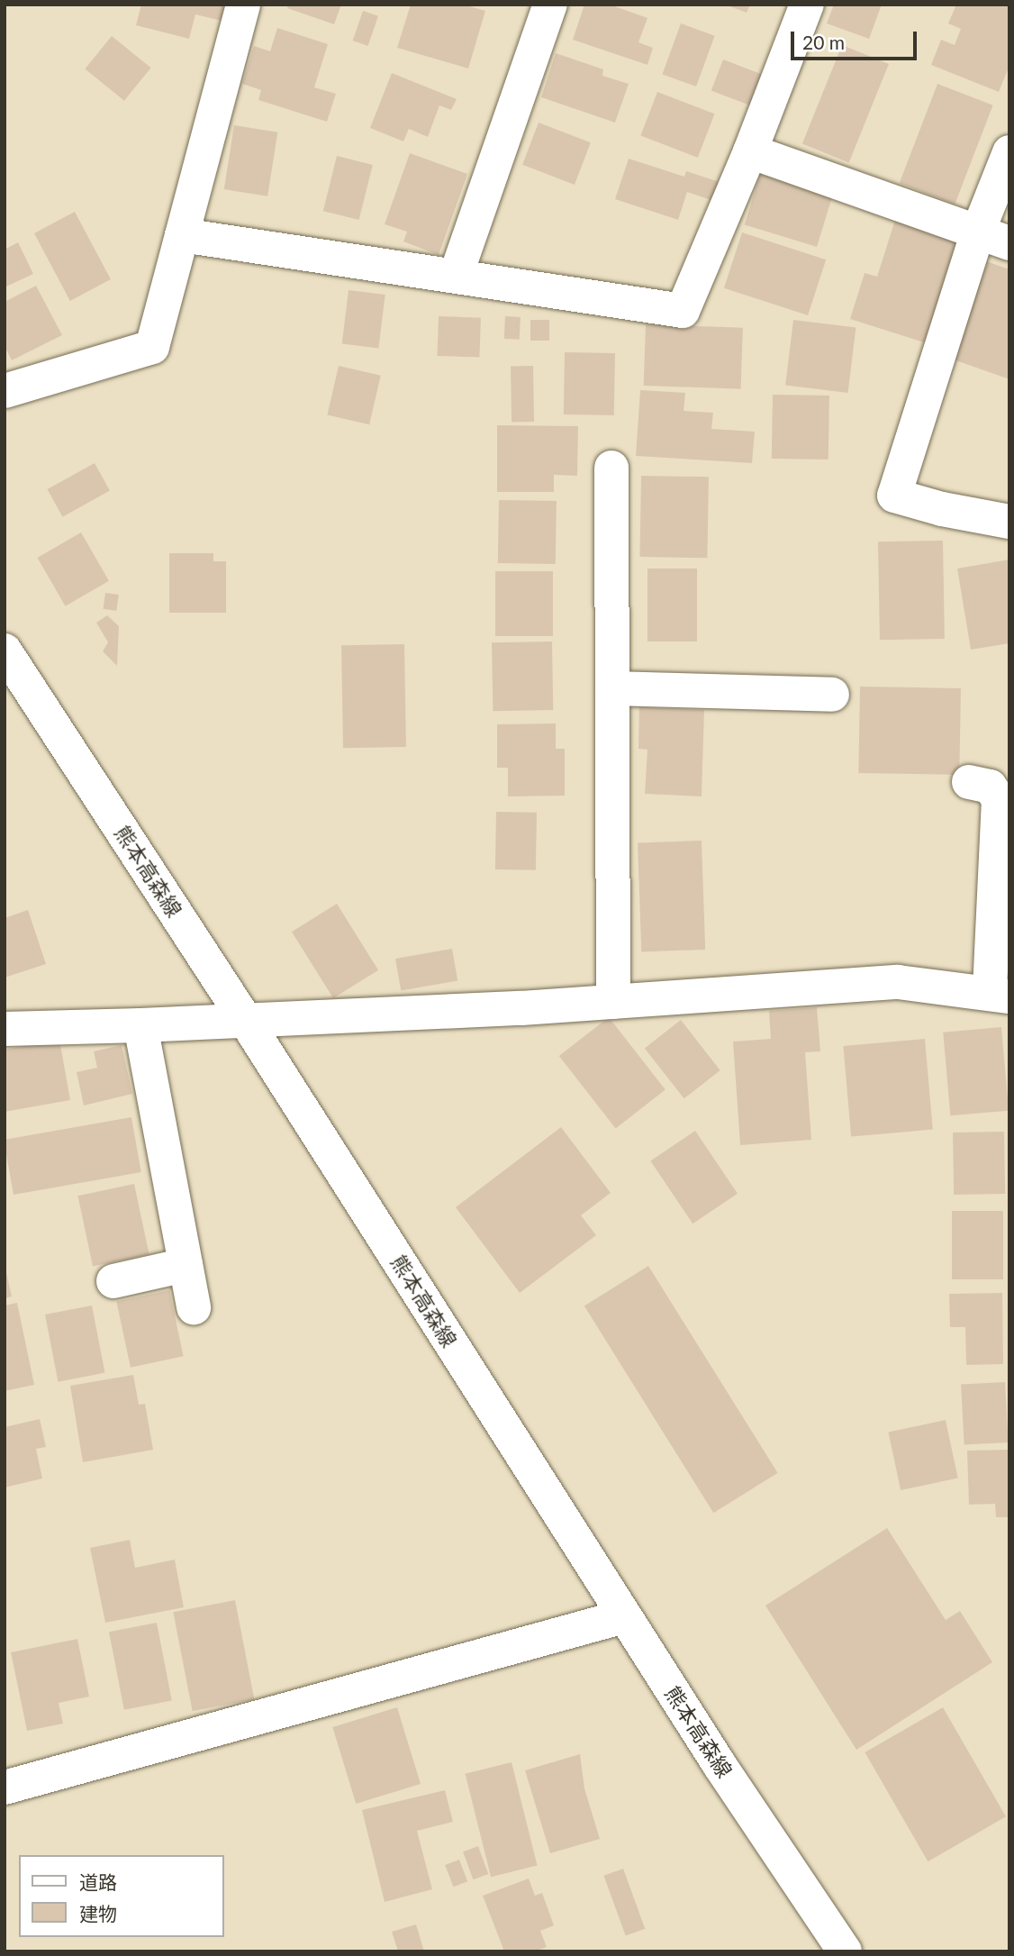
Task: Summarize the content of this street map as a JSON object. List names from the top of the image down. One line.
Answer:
{"streets":{"street":["熊本高森線"]},"legend":["道路","建物"],"scale_bar":"20 m"}
